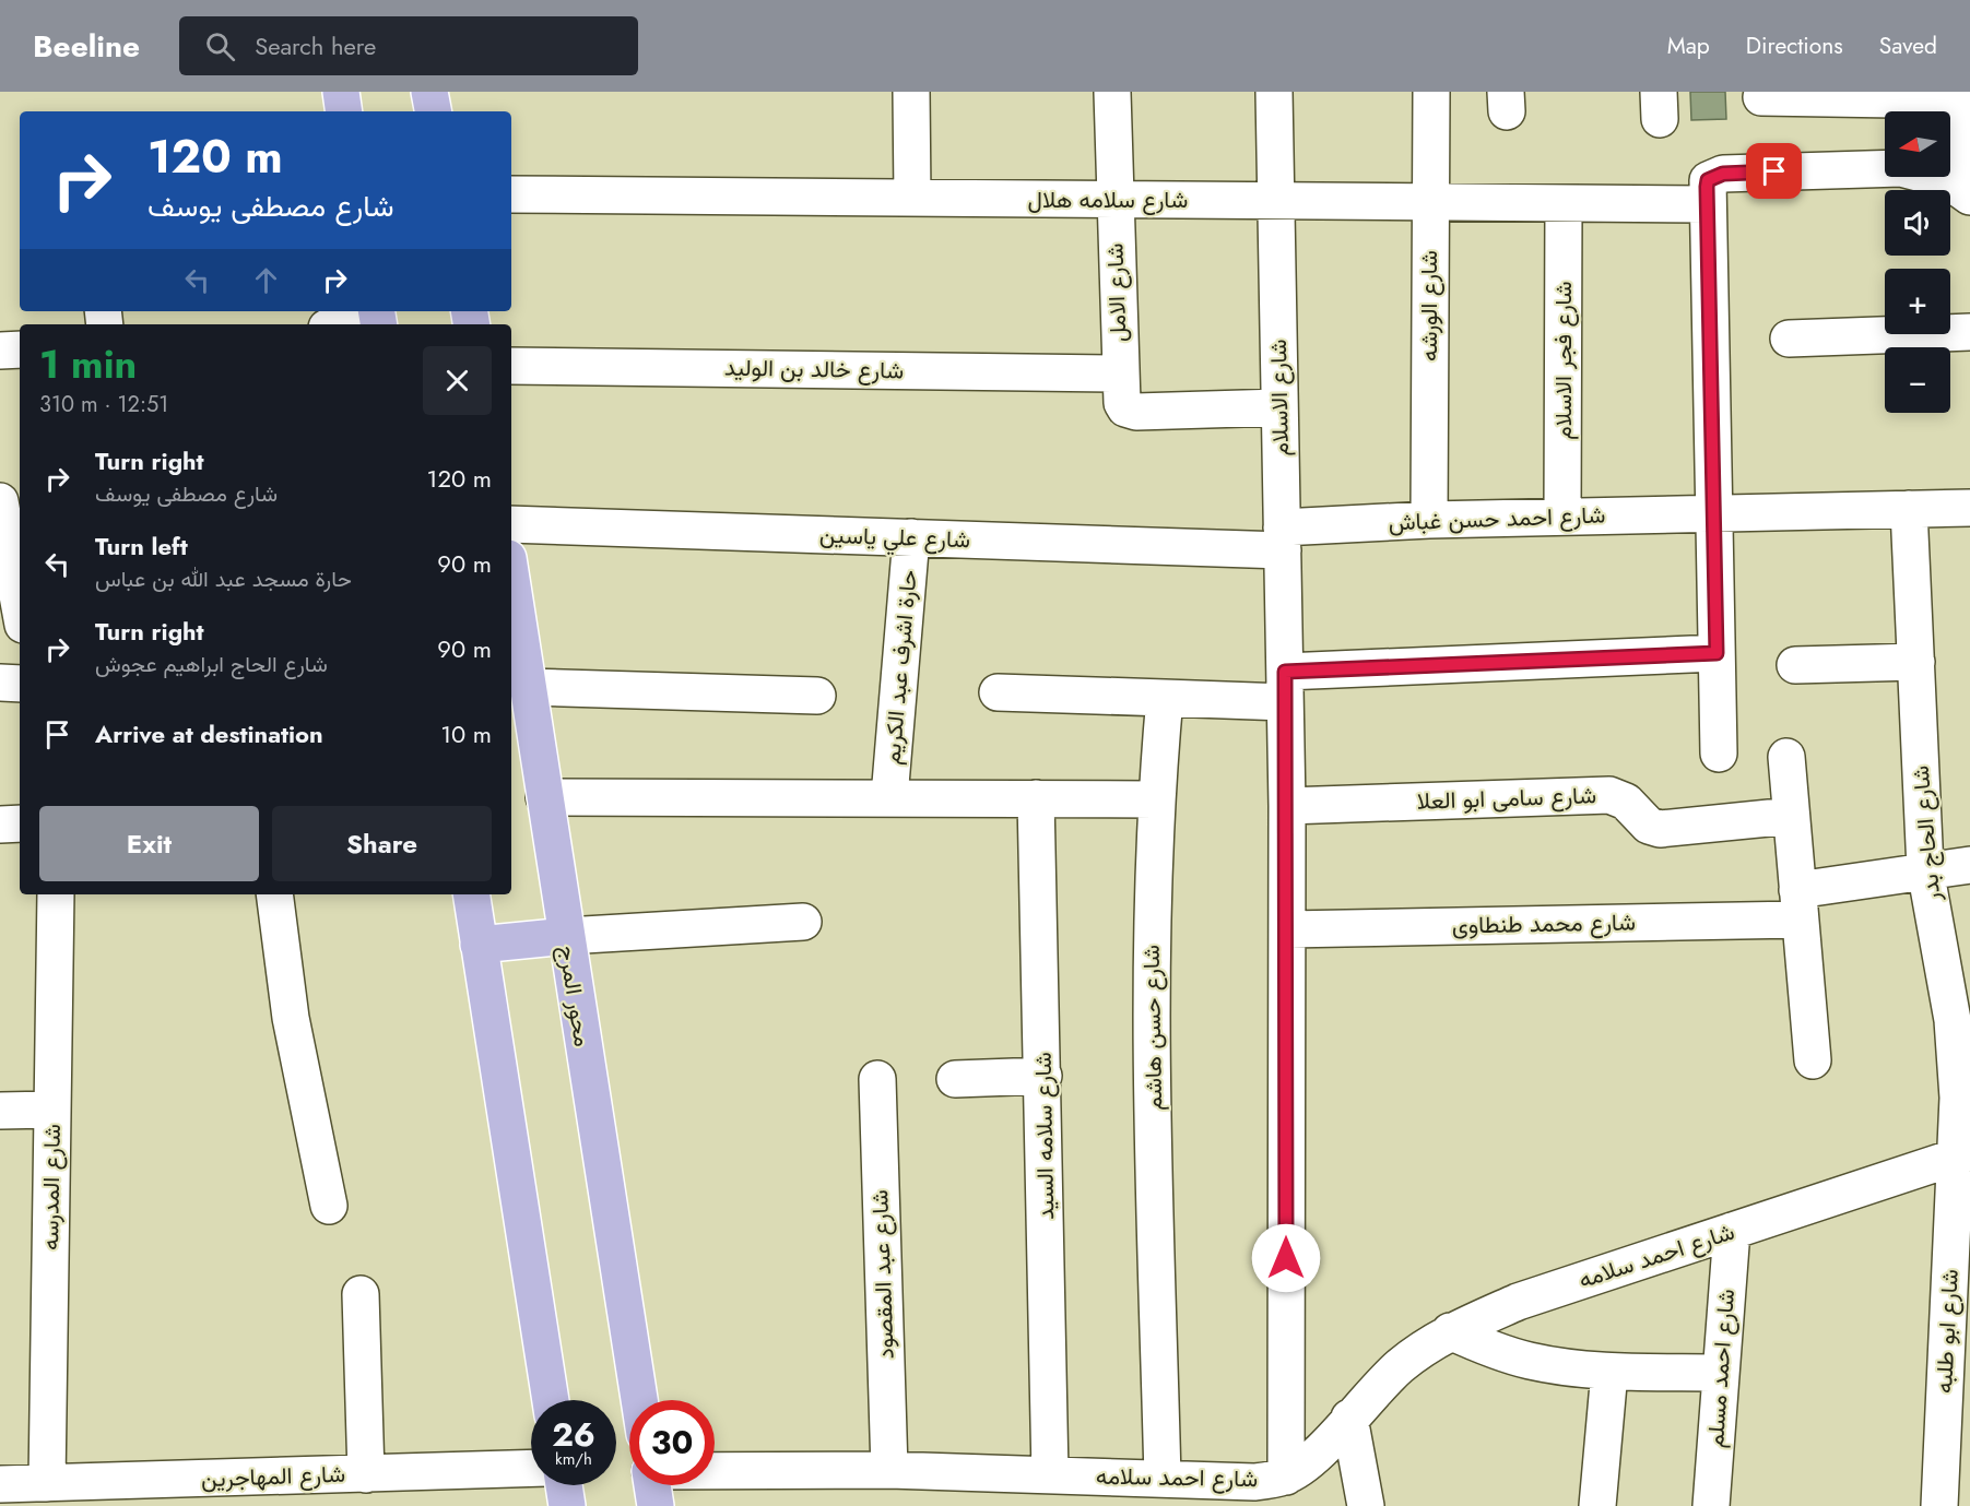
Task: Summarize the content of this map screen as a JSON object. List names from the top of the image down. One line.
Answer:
{"streets":{"main road":["محور المرج"],"street":["شارع سلامه هلال","شارع الامل","شارع الورشه","شارع فجر الاسلام","شارع خالد بن الوليد","شارع الاسلام","شارع احمد حسن غباش","شارع علي ياسين","حارة اشرف عبد الكريم","شارع سامى ابو العلا","شارع الحاج بدر","شارع محمد طنطاوى","شارع حسن هاشم","شارع سلامه السيد","شارع المدرسه","شارع احمد سلامه","شارع عبد المقصود","شارع ابو طلبه","شارع احمد مسلم","شارع المهاجرين"]},"crossings":[["شارع سلامه هلال","شارع الامل"],["شارع سلامه هلال","شارع الورشه"],["شارع سلامه هلال","شارع فجر الاسلام"],["شارع سلامه هلال","شارع الاسلام"],["شارع الامل","شارع خالد بن الوليد"],["شارع الامل","شارع الاسلام"],["شارع الورشه","شارع احمد حسن غباش"],["شارع فجر الاسلام","شارع احمد حسن غباش"],["شارع الاسلام","شارع احمد حسن غباش"],["شارع الاسلام","شارع علي ياسين"],["شارع الاسلام","شارع سامى ابو العلا"],["شارع الاسلام","شارع محمد طنطاوى"],["شارع الاسلام","شارع احمد سلامه"],["شارع احمد حسن غباش","شارع علي ياسين"],["شارع احمد حسن غباش","شارع الحاج بدر"],["شارع علي ياسين","حارة اشرف عبد الكريم"],["شارع الحاج بدر","شارع محمد طنطاوى"],["شارع الحاج بدر","شارع احمد سلامه"],["شارع الحاج بدر","شارع ابو طلبه"],["شارع حسن هاشم","شارع احمد سلامه"],["شارع سلامه السيد","شارع احمد سلامه"],["شارع المدرسه","شارع المهاجرين"],["شارع احمد سلامه","شارع عبد المقصود"],["شارع احمد سلامه","شارع ابو طلبه"],["شارع احمد سلامه","شارع احمد مسلم"]],"north":"left","page":{"header":"Beeline","search":"Search here","nav":["Map","Directions","Saved"],"map_buttons":["+","−"],"turn":["120 m","شارع مصطفى يوسف"],"heading":["1 min","310 m · 12:51"],"list":[{"name":"Turn right","note":"شارع مصطفى يوسف","value":"120 m"},{"name":"Turn left","note":"حارة مسجد عبد الله بن عباس","value":"90 m"},{"name":"Turn right","note":"شارع الحاج ابراهيم عجوش","value":"90 m"},{"name":"Arrive at destination","value":"10 m"}],"buttons":["Exit","Share"],"speed":"26 km/h","limit":"30"}}
